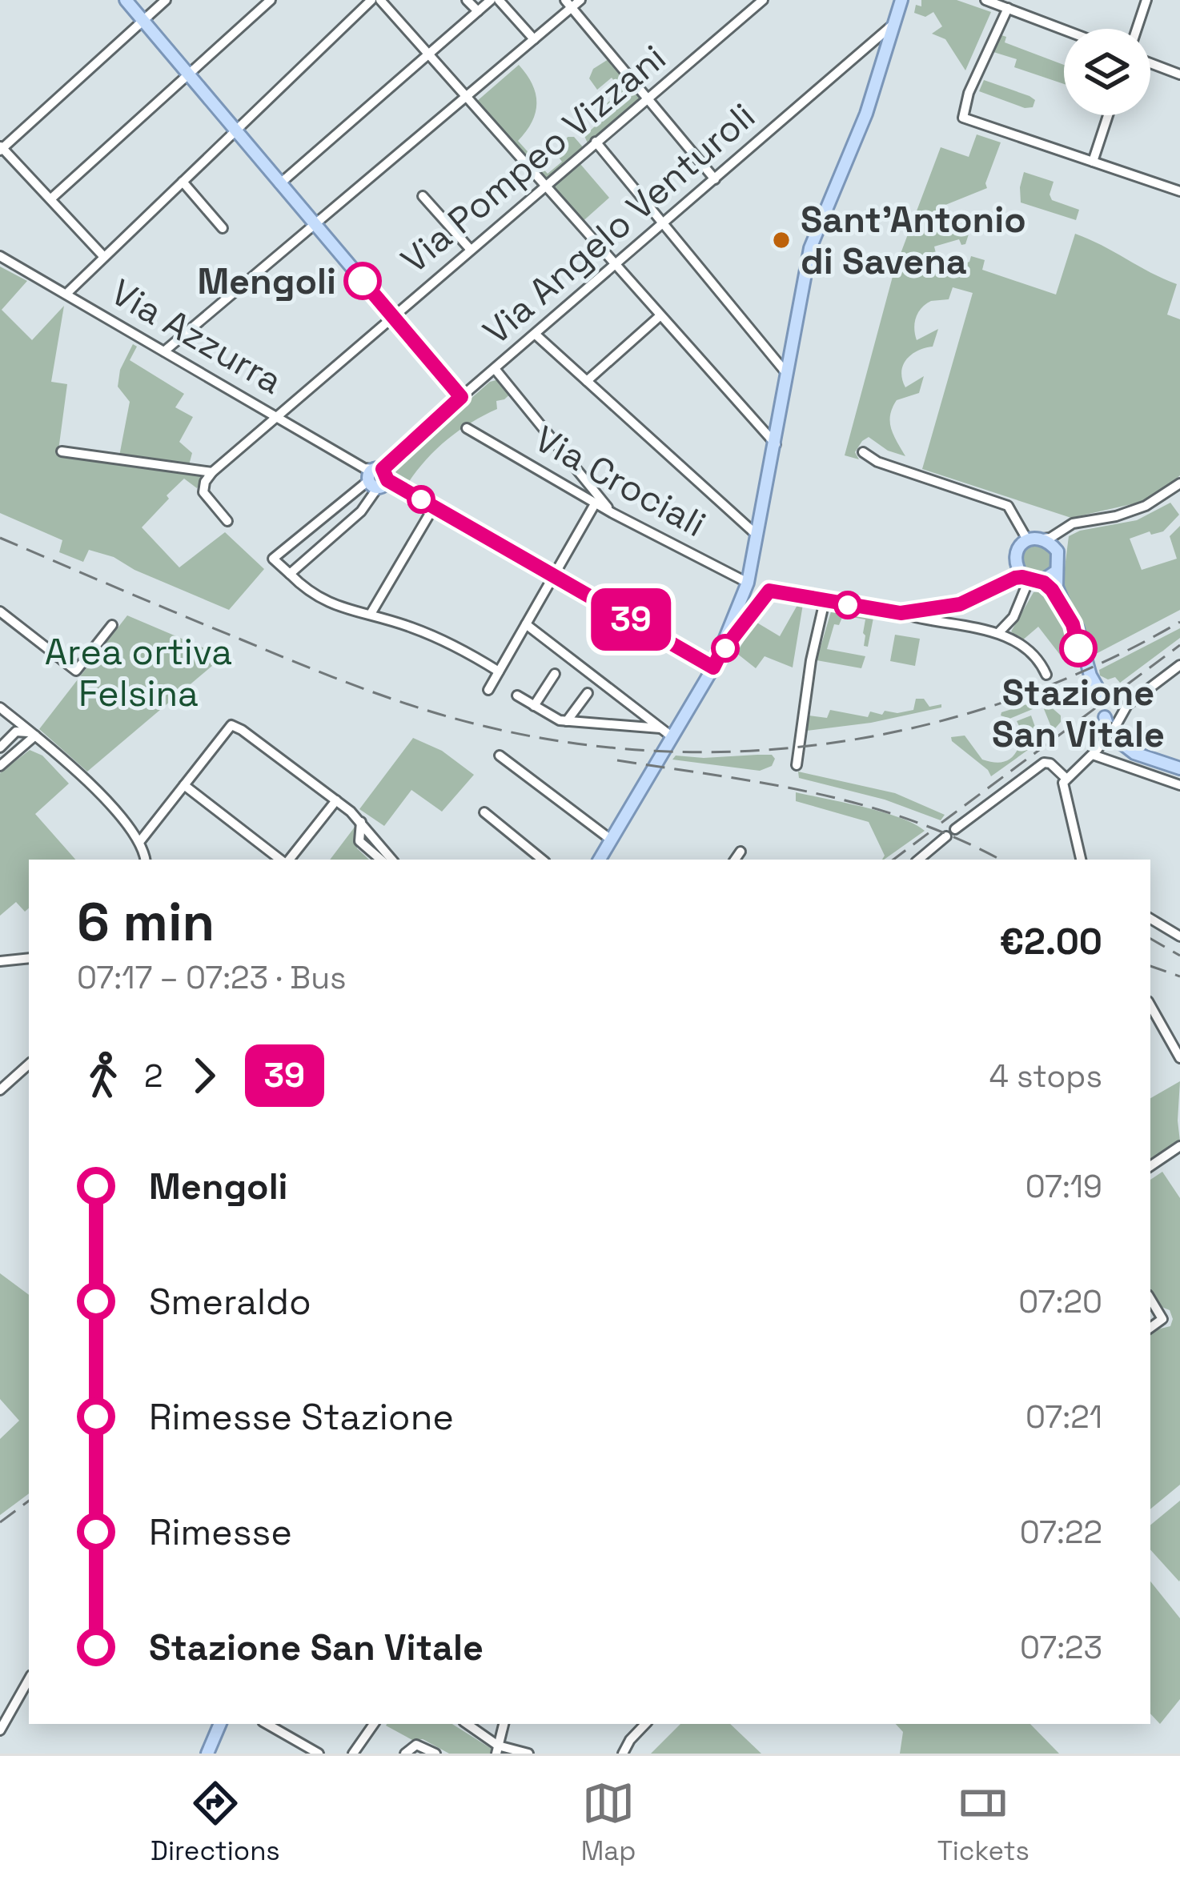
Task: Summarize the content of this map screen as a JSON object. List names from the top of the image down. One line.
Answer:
{"streets":{"main road":["Via Angelo Venturoli","Via Azzurra"],"street":["Via Pompeo Vizzani","Via Crociali"]},"crossings":[["Via Pompeo Vizzani","Via Azzurra"],["Via Angelo Venturoli","Via Azzurra"]],"parks":["Area ortiva Felsina"],"places":["Sant'Antonio di Savena","Mengoli","Stazione San Vitale"],"lines":["bus line 39"],"page":{"on_map":"39","heading":["6 min","07:17 – 07:23 · Bus","€2.00"],"legs":["2","39","4 stops"],"list":[{"name":"Mengoli","value":"07:19"},{"name":"Smeraldo","value":"07:20"},{"name":"Rimesse Stazione","value":"07:21"},{"name":"Rimesse","value":"07:22"},{"name":"Stazione San Vitale","value":"07:23"}],"tabs":["Directions","Map","Tickets"]}}
